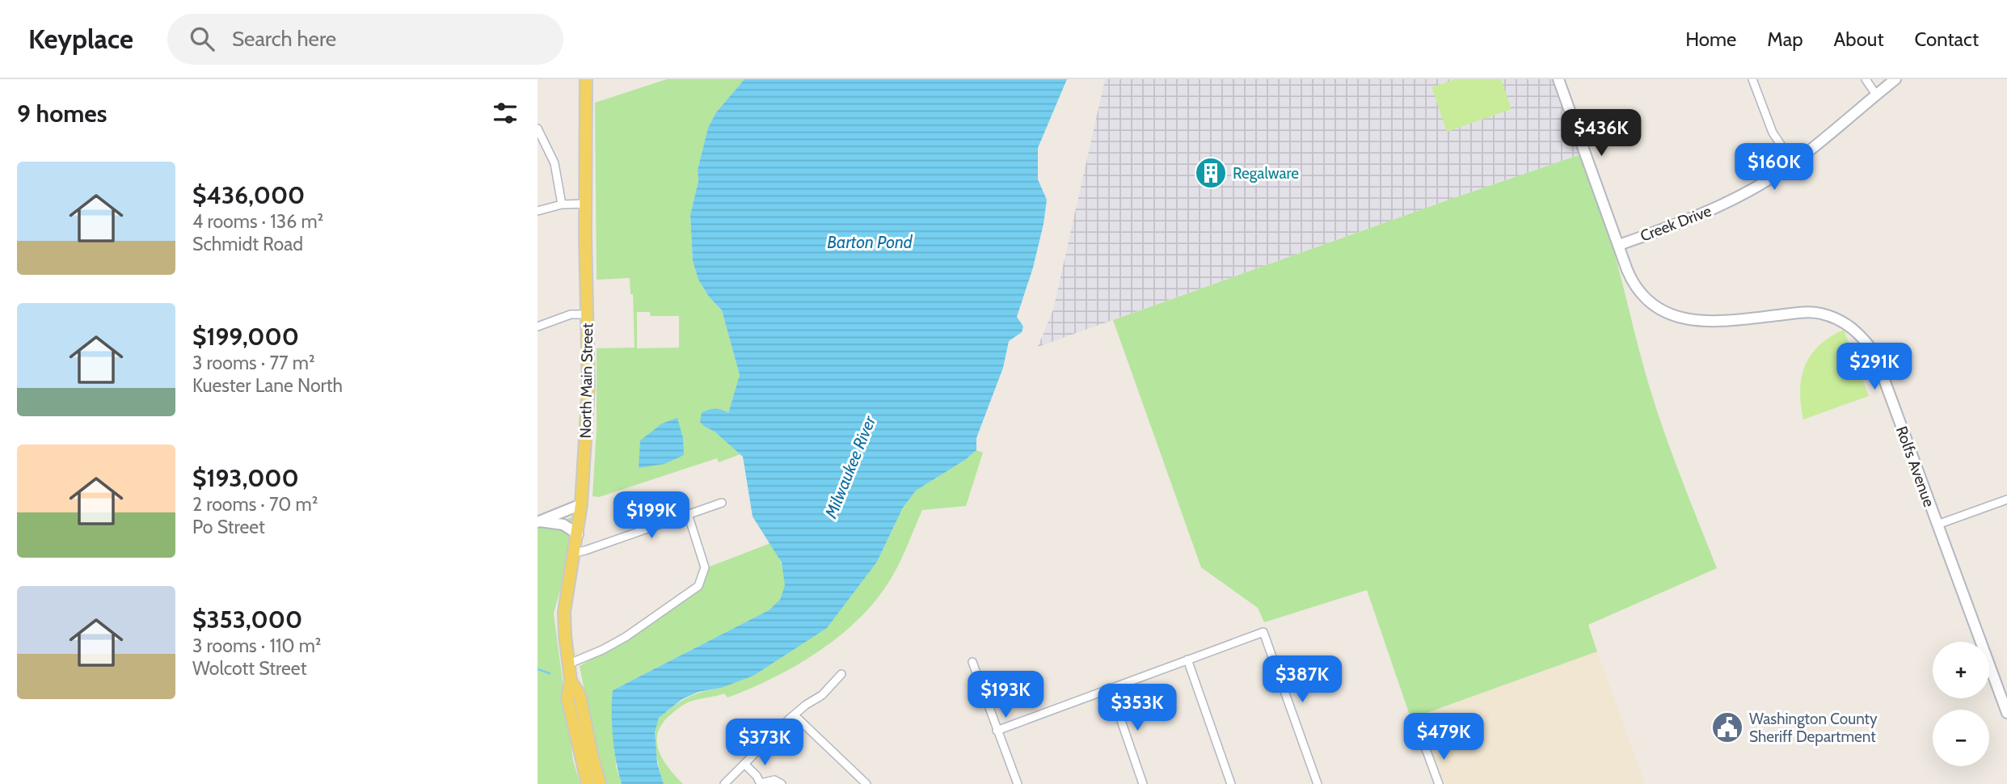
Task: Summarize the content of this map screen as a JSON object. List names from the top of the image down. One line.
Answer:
{"streets":{"main road":["North Main Street"],"street":["Creek Drive","Rolfs Avenue"]},"crossings":[["Creek Drive","Rolfs Avenue"]],"water":["Barton Pond","Milwaukee River"],"places":{"building":["Regalware"],"public building":["Washington County Sheriff Department"]},"page":{"header":"Keyplace","search":"Search here","nav":["Home","Map","About","Contact"],"heading":"9 homes","price":["$436K","$160K","$291K","$199K","$387K","$193K","$353K","$479K","$373K"],"list":[{"name":"$436,000","note":"4 rooms · 136 m² · Schmidt Road"},{"name":"$199,000","note":"3 rooms · 77 m² · Kuester Lane North"},{"name":"$193,000","note":"2 rooms · 70 m² · Po Street"},{"name":"$353,000","note":"3 rooms · 110 m² · Wolcott Street"}],"map_buttons":["+","−"]}}
